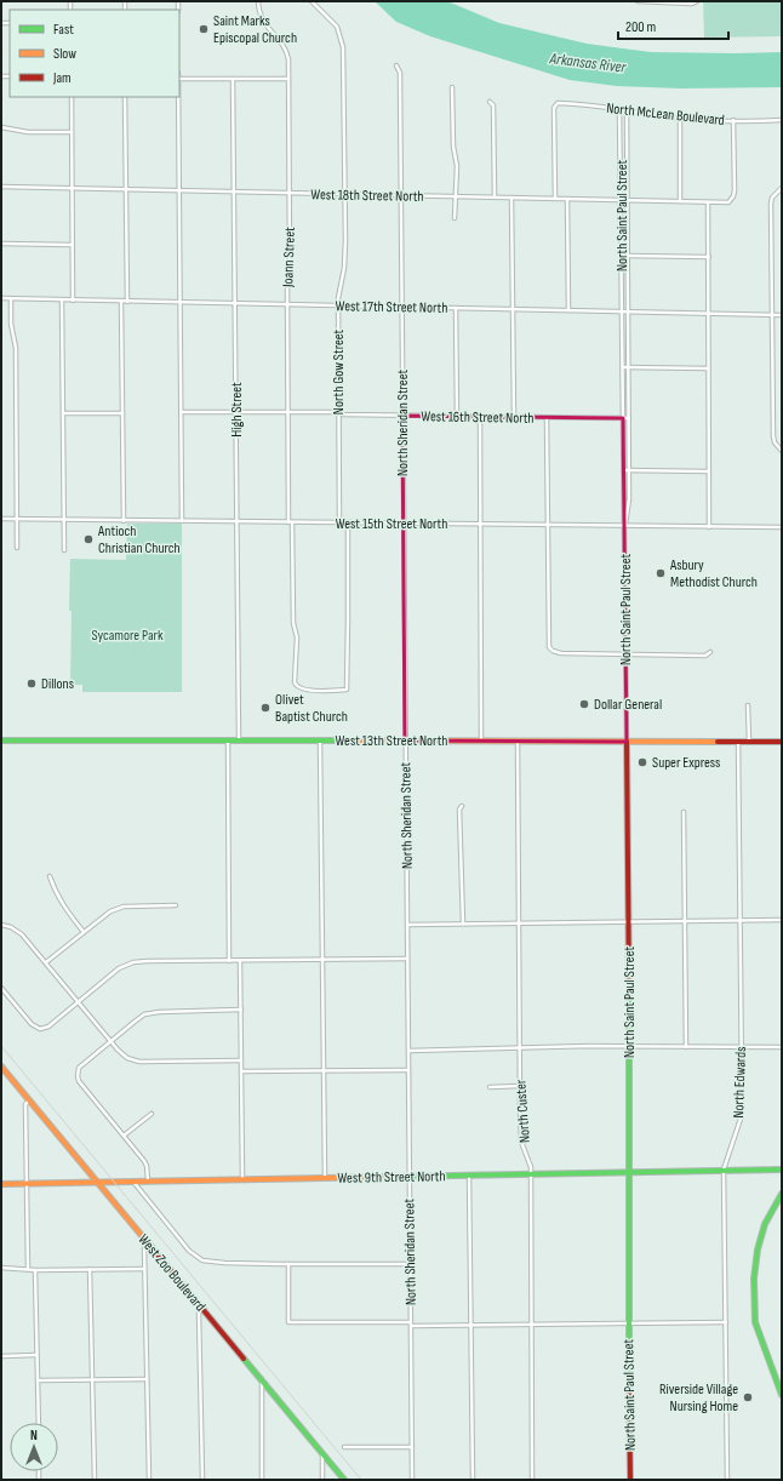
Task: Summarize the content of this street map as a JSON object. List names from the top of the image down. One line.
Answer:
{"streets":{"street":["North McLean Boulevard","West 18th Street North","North Saint Paul Street","Joann Street","West 17th Street North","North Gow Street","High Street","West 16th Street North","North Sheridan Street","West 15th Street North","West 13th Street North","North Edwards","North Custer","West 9th Street North","West Zoo Boulevard"]},"crossings":[["North McLean Boulevard","West 18th Street North"],["North McLean Boulevard","North Saint Paul Street"],["West 18th Street North","North Saint Paul Street"],["West 18th Street North","Joann Street"],["West 18th Street North","North Gow Street"],["West 18th Street North","High Street"],["West 18th Street North","North Sheridan Street"],["North Saint Paul Street","West 17th Street North"],["North Saint Paul Street","West 16th Street North"],["North Saint Paul Street","West 15th Street North"],["North Saint Paul Street","West 13th Street North"],["North Saint Paul Street","West 9th Street North"],["Joann Street","West 17th Street North"],["Joann Street","West 16th Street North"],["Joann Street","West 15th Street North"],["West 17th Street North","North Gow Street"],["West 17th Street North","High Street"],["West 17th Street North","North Sheridan Street"],["North Gow Street","West 16th Street North"],["North Gow Street","West 15th Street North"],["High Street","West 16th Street North"],["High Street","West 15th Street North"],["High Street","West 13th Street North"],["West 16th Street North","North Sheridan Street"],["North Sheridan Street","West 15th Street North"],["North Sheridan Street","West 13th Street North"],["North Sheridan Street","West 9th Street North"],["West 13th Street North","North Edwards"],["West 13th Street North","North Custer"],["North Edwards","West 9th Street North"],["North Custer","West 9th Street North"],["West 9th Street North","West Zoo Boulevard"]],"water":["Arkansas River"],"parks":["Sycamore Park"],"places":["Saint Marks Episcopal Church","Antioch Christian Church","Asbury Methodist Church","Dillons","Dollar General","Olivet Baptist Church","Super Express","Riverside Village Nursing Home"],"legend":["Fast","Slow","Jam"],"scale_bar":"200 m","north":"top"}
